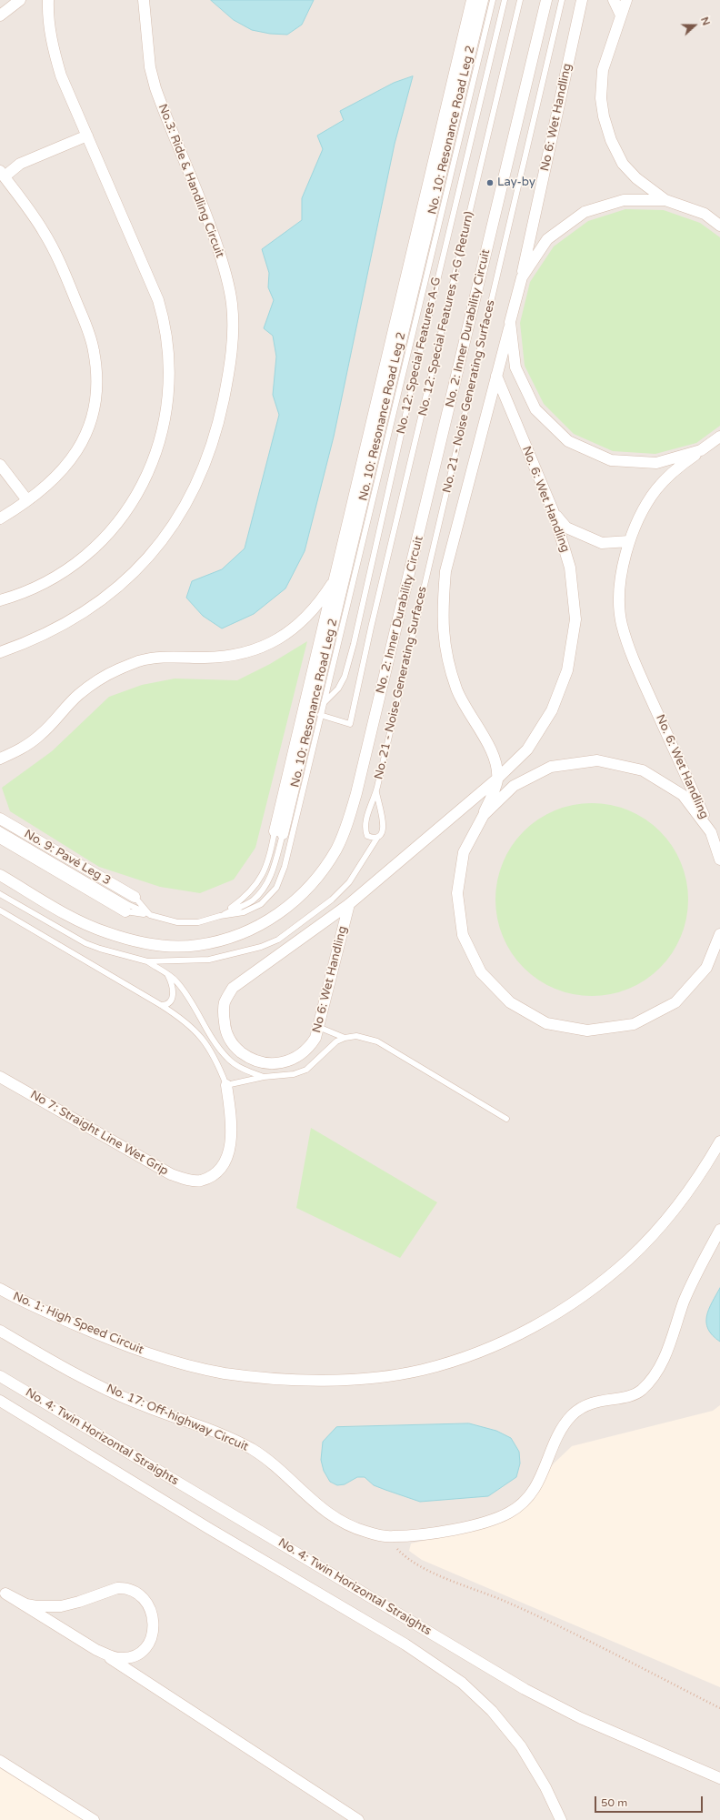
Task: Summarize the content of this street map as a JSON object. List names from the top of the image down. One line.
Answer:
{"streets":{"street":["No 6: Wet Handling","No. 10: Resonance Road Leg 2","No.3: Ride & Handling Circuit","No. 2: Inner Durability Circuit","No. 6: Wet Handling","No. 9: Pavé Leg 3","No 7: Straight Line Wet Grip","No. 1: High Speed Circuit","No. 17: Off-highway Circuit","No. 4: Twin Horizontal Straights"],"lane":["No. 12: Special Features A-G (Return)","No. 12: Special Features A-G","No. 21 - Noise Generating Surfaces"]},"crossings":[["No 6: Wet Handling","No. 6: Wet Handling"]],"places":["Lay-by"],"scale_bar":"50 m","north":"right"}
